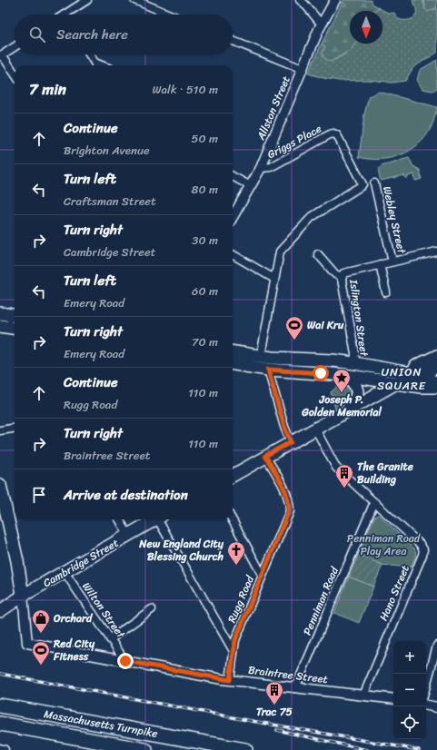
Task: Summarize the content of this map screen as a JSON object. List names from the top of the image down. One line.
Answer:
{"streets":{"highway":["Massachusetts Turnpike"],"main road":["Cambridge Street"],"street":["Allston Street","Griggs Place","Webley Street","Islington Street","Hano Street","Rugg Road","Penniman Road","Wilton Street","Braintree Street"]},"crossings":[["Allston Street","Griggs Place"],["Cambridge Street","Wilton Street"],["Cambridge Street","Braintree Street"],["Hano Street","Penniman Road"],["Hano Street","Braintree Street"],["Rugg Road","Braintree Street"],["Penniman Road","Braintree Street"],["Wilton Street","Braintree Street"]],"districts":["UNION SQUARE"],"parks":["Penniman Road Play Area"],"places":{"sports":["Wai Kru","Red City Fitness"],"place":["Joseph P. Golden Memorial"],"building":["The Granite Building","Trac 75"],"church":["New England City Blessing Church"],"shop":["Orchard"]},"north":"bottom","page":{"search":"Search here","heading":["7 min","Walk · 510 m"],"list":[["Continue","Brighton Avenue","50 m"],["Turn left","Craftsman Street","80 m"],["Turn right","Cambridge Street","30 m"],["Turn left","Emery Road","60 m"],["Turn right","Emery Road","70 m"],["Continue","Rugg Road","110 m"],["Turn right","Braintree Street","110 m"],"Arrive at destination"],"map_buttons":["+","−"]}}
